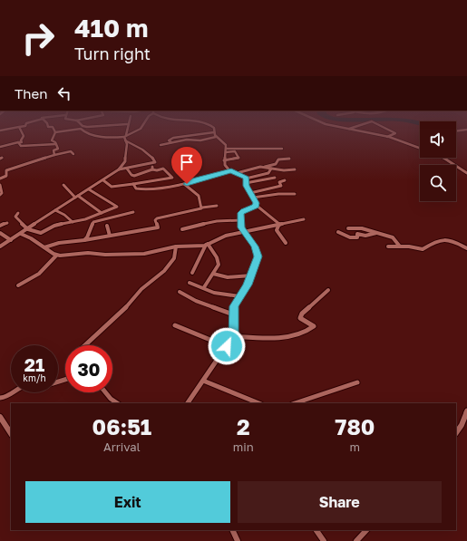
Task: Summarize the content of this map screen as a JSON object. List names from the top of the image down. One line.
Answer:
{"page":{"turn":["410 m","Turn right"],"then":"Then","speed":"21 km/h","limit":"30","eta":["06:51","Arrival","2","min","780","m"],"buttons":["Exit","Share"]}}
